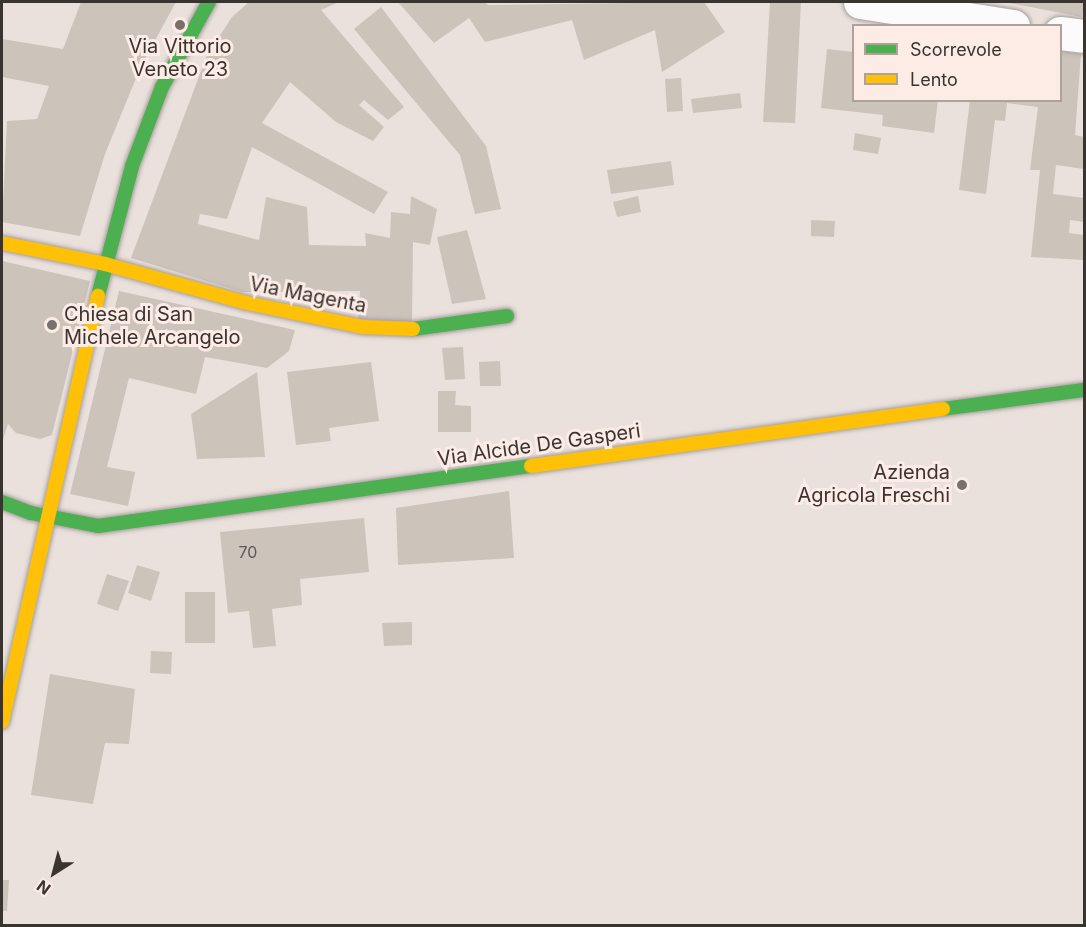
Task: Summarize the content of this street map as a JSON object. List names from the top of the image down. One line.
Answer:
{"streets":{"street":["Via Magenta","Via Alcide De Gasperi"]},"places":["Via Vittorio Veneto 23","Chiesa di San Michele Arcangelo","Azienda Agricola Freschi"],"house_numbers":["70"],"legend":["Scorrevole","Lento"],"north":"bottom left"}
